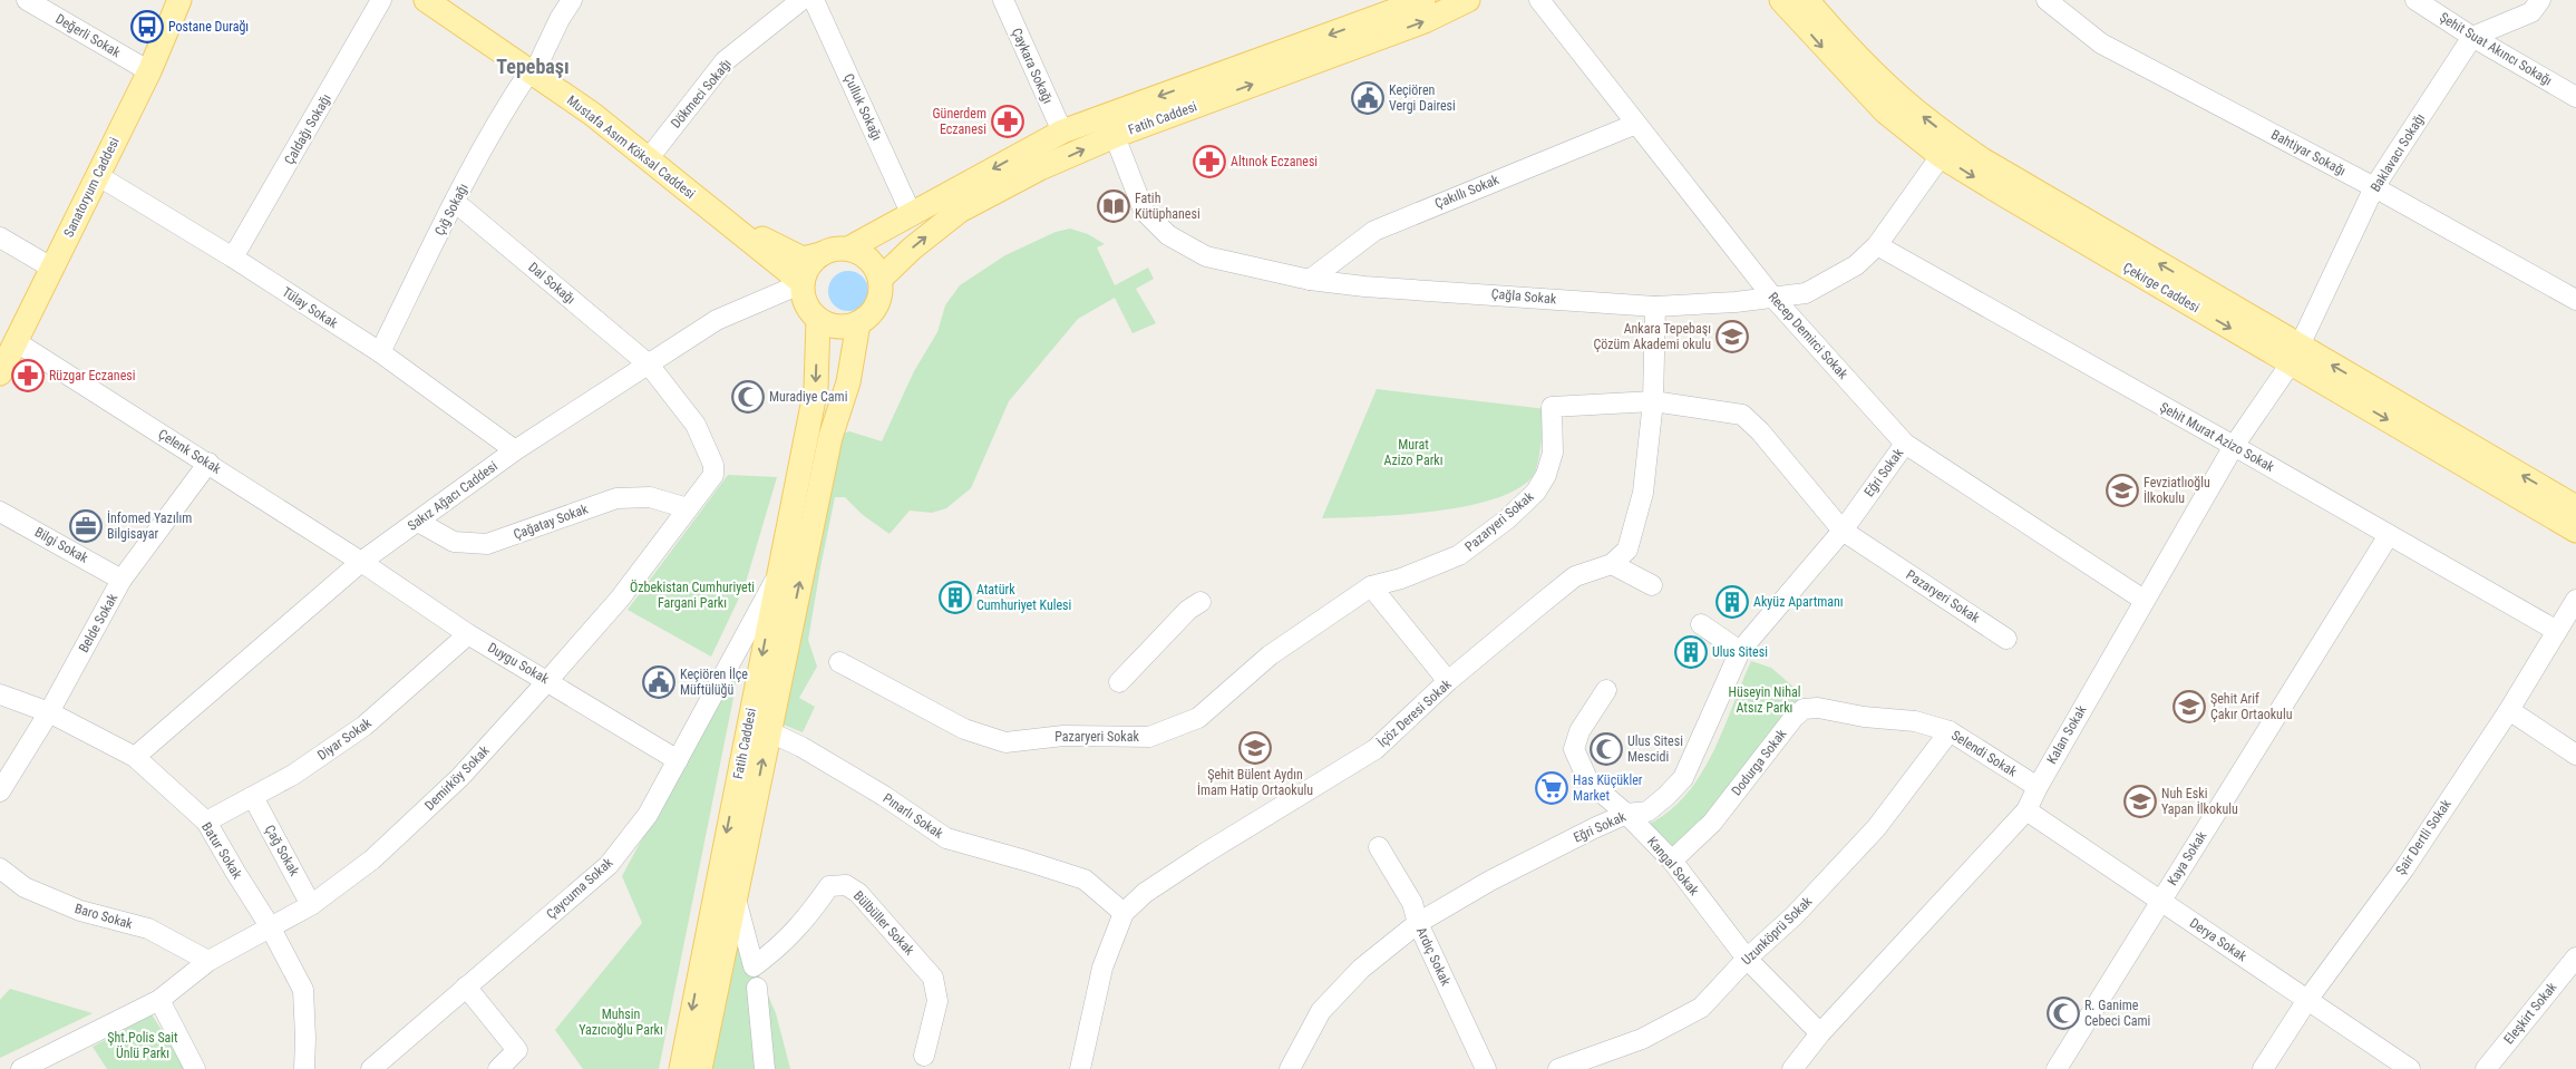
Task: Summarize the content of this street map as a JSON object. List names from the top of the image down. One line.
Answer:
{"streets":{"main road":["Fatih Caddesi","Mustafa Asım Köksal Caddesi","Sanatoryum Caddesi","Çekirge Caddesi"],"street":["Değerli Sokak","Şehit Suat Akıncı Sokağı","Çaykara Sokağı","Dökmeci Sokağı","Çulluk Sokağı","Çaldağı Sokağı","Bahtiyar Sokağı","Baklavacı Sokağı","Çakıllı Sokak","Çığ Sokağı","Dal Sokağı","Çağla Sokak","Tülay Sokak","Recep Demirci Sokak","Şehit Murat Azizo Sokak","Çelenk Sokak","Eğri Sokak","Sakız Ağacı Caddesi","Çağatay Sokak","Pazaryeri Sokak","Bilgi Sokak","Belde Sokak","Duygu Sokak","İçöz Deresi Sokak","Kalan Sokak","Diyar Sokak","Selendi Sokak","Dodurga Sokak","Demirköy Sokak","Pınarlı Sokak","Şair Dertli Sokak","Batur Sokak","Çağ Sokak","Kaya Sokak","Kangal Sokak","Çaycuma Sokak","Baro Sokak","Bülbüller Sokak","Uzunköprü Sokak","Derya Sokak","Ardıç Sokak","Eleşkirt Sokak"]},"crossings":[["Değerli Sokak","Sanatoryum Caddesi"],["Şehit Suat Akıncı Sokağı","Baklavacı Sokağı"],["Çaykara Sokağı","Fatih Caddesi"],["Dökmeci Sokağı","Mustafa Asım Köksal Caddesi"],["Çulluk Sokağı","Fatih Caddesi"],["Fatih Caddesi","Mustafa Asım Köksal Caddesi"],["Fatih Caddesi","Çağla Sokak"],["Fatih Caddesi","Sakız Ağacı Caddesi"],["Fatih Caddesi","Pınarlı Sokak"],["Fatih Caddesi","Çaycuma Sokak"],["Fatih Caddesi","Bülbüller Sokak"],["Çaldağı Sokağı","Tülay Sokak"],["Mustafa Asım Köksal Caddesi","Çığ Sokağı"],["Mustafa Asım Köksal Caddesi","Sakız Ağacı Caddesi"],["Bahtiyar Sokağı","Baklavacı Sokağı"],["Baklavacı Sokağı","Çekirge Caddesi"],["Baklavacı Sokağı","Kalan Sokak"],["Sanatoryum Caddesi","Tülay Sokak"],["Sanatoryum Caddesi","Çelenk Sokak"],["Çakıllı Sokak","Çağla Sokak"],["Çakıllı Sokak","Recep Demirci Sokak"],["Çığ Sokağı","Dal Sokağı"],["Çığ Sokağı","Tülay Sokak"],["Dal Sokağı","Sakız Ağacı Caddesi"],["Dal Sokağı","Demirköy Sokak"],["Çekirge Caddesi","Çağla Sokak"],["Çekirge Caddesi","Kalan Sokak"],["Çağla Sokak","Recep Demirci Sokak"],["Çağla Sokak","Şehit Murat Azizo Sokak"],["Tülay Sokak","Sakız Ağacı Caddesi"],["Recep Demirci Sokak","Eğri Sokak"],["Recep Demirci Sokak","Kalan Sokak"],["Şehit Murat Azizo Sokak","Kalan Sokak"],["Şehit Murat Azizo Sokak","Şair Dertli Sokak"],["Şehit Murat Azizo Sokak","Kaya Sokak"],["Çelenk Sokak","Sakız Ağacı Caddesi"],["Çelenk Sokak","Belde Sokak"],["Çelenk Sokak","Duygu Sokak"],["Eğri Sokak","Pazaryeri Sokak"],["Eğri Sokak","Kangal Sokak"],["Eğri Sokak","Ardıç Sokak"],["Sakız Ağacı Caddesi","Çağatay Sokak"],["Sakız Ağacı Caddesi","Duygu Sokak"],["Sakız Ağacı Caddesi","Demirköy Sokak"],["Sakız Ağacı Caddesi","Batur Sokak"],["Çağatay Sokak","Demirköy Sokak"],["Bilgi Sokak","Belde Sokak"],["Belde Sokak","Batur Sokak"],["Duygu Sokak","Diyar Sokak"],["Duygu Sokak","Demirköy Sokak"],["Duygu Sokak","Çaycuma Sokak"],["İçöz Deresi Sokak","Pınarlı Sokak"],["Kalan Sokak","Selendi Sokak"],["Kalan Sokak","Kangal Sokak"],["Kalan Sokak","Derya Sokak"],["Diyar Sokak","Batur Sokak"],["Diyar Sokak","Çağ Sokak"],["Selendi Sokak","Dodurga Sokak"],["Selendi Sokak","Uzunköprü Sokak"],["Dodurga Sokak","Kangal Sokak"],["Demirköy Sokak","Batur Sokak"],["Demirköy Sokak","Çağ Sokak"],["Demirköy Sokak","Baro Sokak"],["Şair Dertli Sokak","Derya Sokak"],["Kaya Sokak","Derya Sokak"],["Kangal Sokak","Uzunköprü Sokak"]],"districts":["Tepebaşı"],"parks":["Murat Azizo Parkı","Özbekistan Cumhuriyeti Fargani Parkı","Hüseyin Nihal Atsız Parkı","Muhsin Yazıcıoğlu Parkı","Şht.Polis Sait Ünlü Parkı"],"places":{"bus stop":["Postane Durağı"],"public building":["Keçiören Vergi Dairesi","Keçiören İlçe Müftülüğü"],"pharmacy":["Günerdem Eczanesi","Altınok Eczanesi","Rüzgar Eczanesi"],"library":["Fatih Kütüphanesi"],"school or university":["Ankara Tepebaşı Çözüm Akademi okulu","Fevziatlıoğlu İlkokulu","Şehit Arif Çakır Ortaokulu","Şehit Bülent Aydın İmam Hatip Ortaokulu","Nuh Eski Yapan İlkokulu"],"mosque":["Muradiye Cami","Ulus Sitesi Mescidi","R. Ganime Cebeci Cami"],"office":["İnfomed Yazılım Bilgisayar"],"building":["Atatürk Cumhuriyet Kulesi","Akyüz Apartmanı","Ulus Sitesi"],"supermarket":["Has Küçükler Market"]}}
